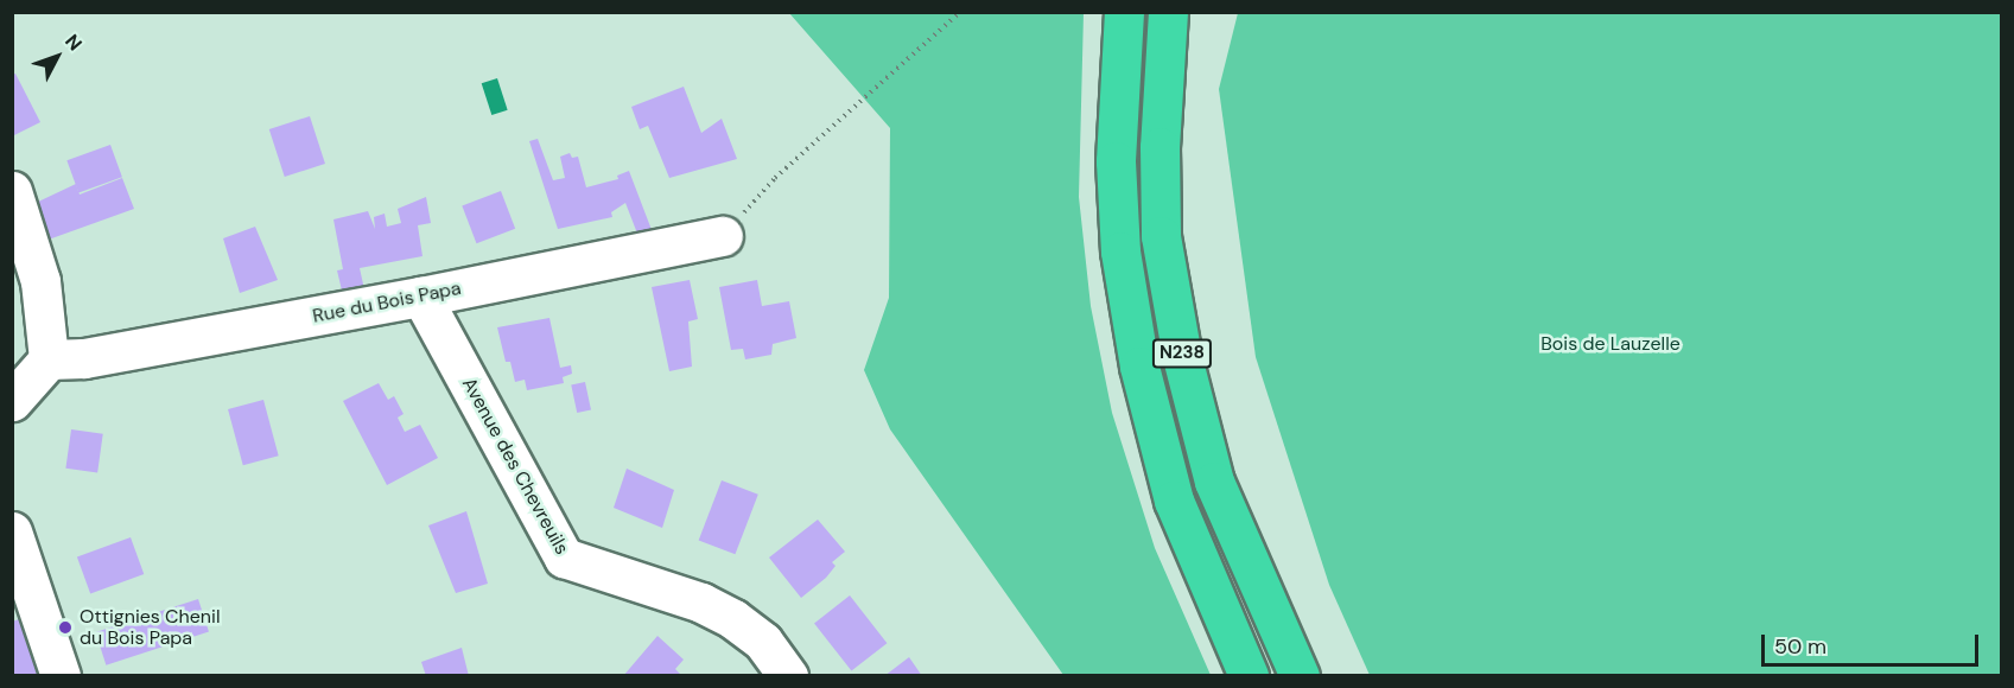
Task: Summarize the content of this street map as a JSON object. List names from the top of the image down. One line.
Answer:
{"streets":{"highway":["N238"],"street":["Rue du Bois Papa","Avenue des Chevreuils"]},"crossings":[["Rue du Bois Papa","Avenue des Chevreuils"]],"parks":["Bois de Lauzelle"],"places":["Ottignies Chenil du Bois Papa"],"scale_bar":"50 m","north":"top right"}
